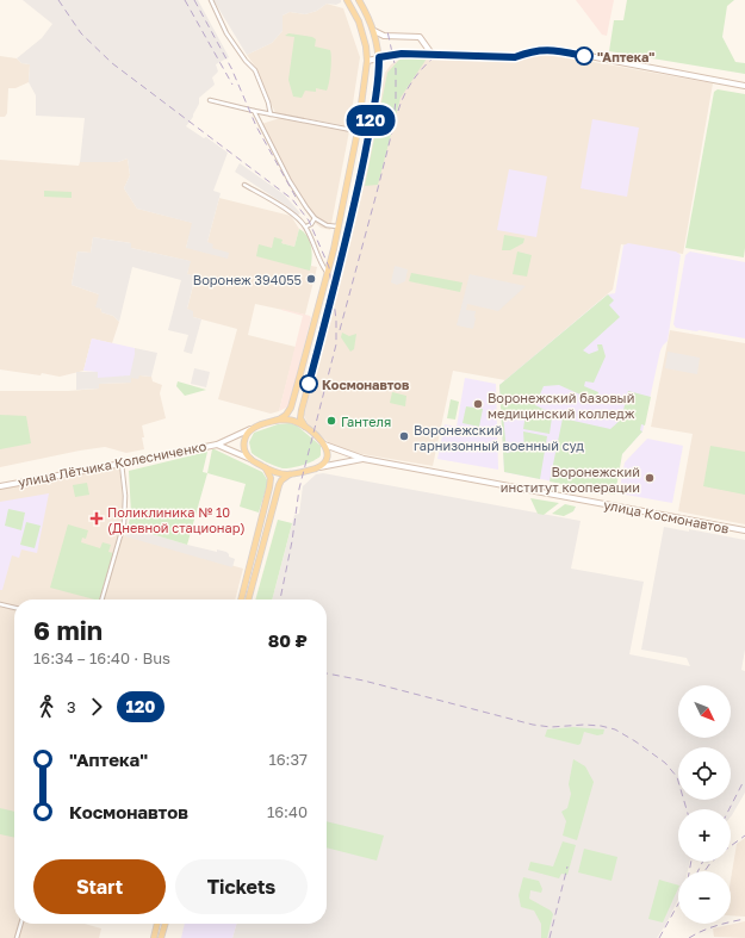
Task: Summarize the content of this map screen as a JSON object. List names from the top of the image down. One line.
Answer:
{"streets":{"street":["улица Лётчика Колесниченко","улица Космонавтов"]},"crossings":[["улица Лётчика Колесниченко","улица Космонавтов"]],"places":{"other":["\"Аптека\"","Воронеж 394055","Космонавтов","Воронежский базовый медицинский колледж","Гантеля","Воронежский гарнизонный военный суд","Воронежский институт кооперации"],"health":["Поликлиника № 10 (Дневной стационар)"]},"lines":["bus line 120"],"north":"bottom right","page":{"on_map":"120","heading":["6 min","16:34 – 16:40 · Bus","80 ₽"],"legs":["3","120"],"map_buttons":["+","−"],"list":[{"name":"\"Аптека\"","value":"16:37"},{"name":"Космонавтов","value":"16:40"}],"buttons":["Start","Tickets"]}}
